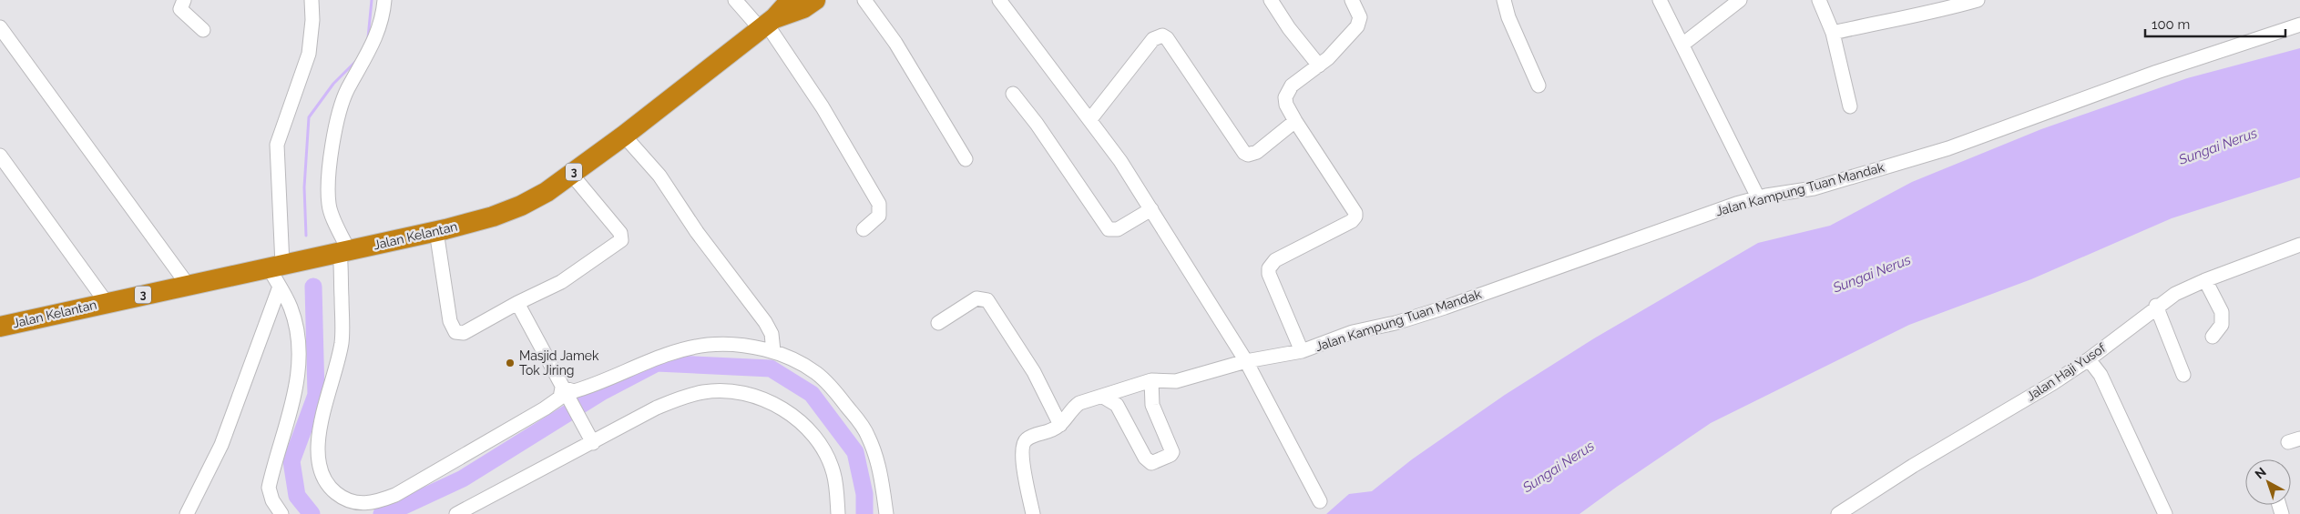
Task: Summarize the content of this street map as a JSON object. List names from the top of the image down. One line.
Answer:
{"streets":{"highway":["3","Jalan Kelantan"],"street":["Jalan Kampung Tuan Mandak","Jalan Haji Yusof"]},"water":["Sungai Nerus"],"places":["Masjid Jamek Tok Jiring"],"scale_bar":"100 m","north":"top left"}
